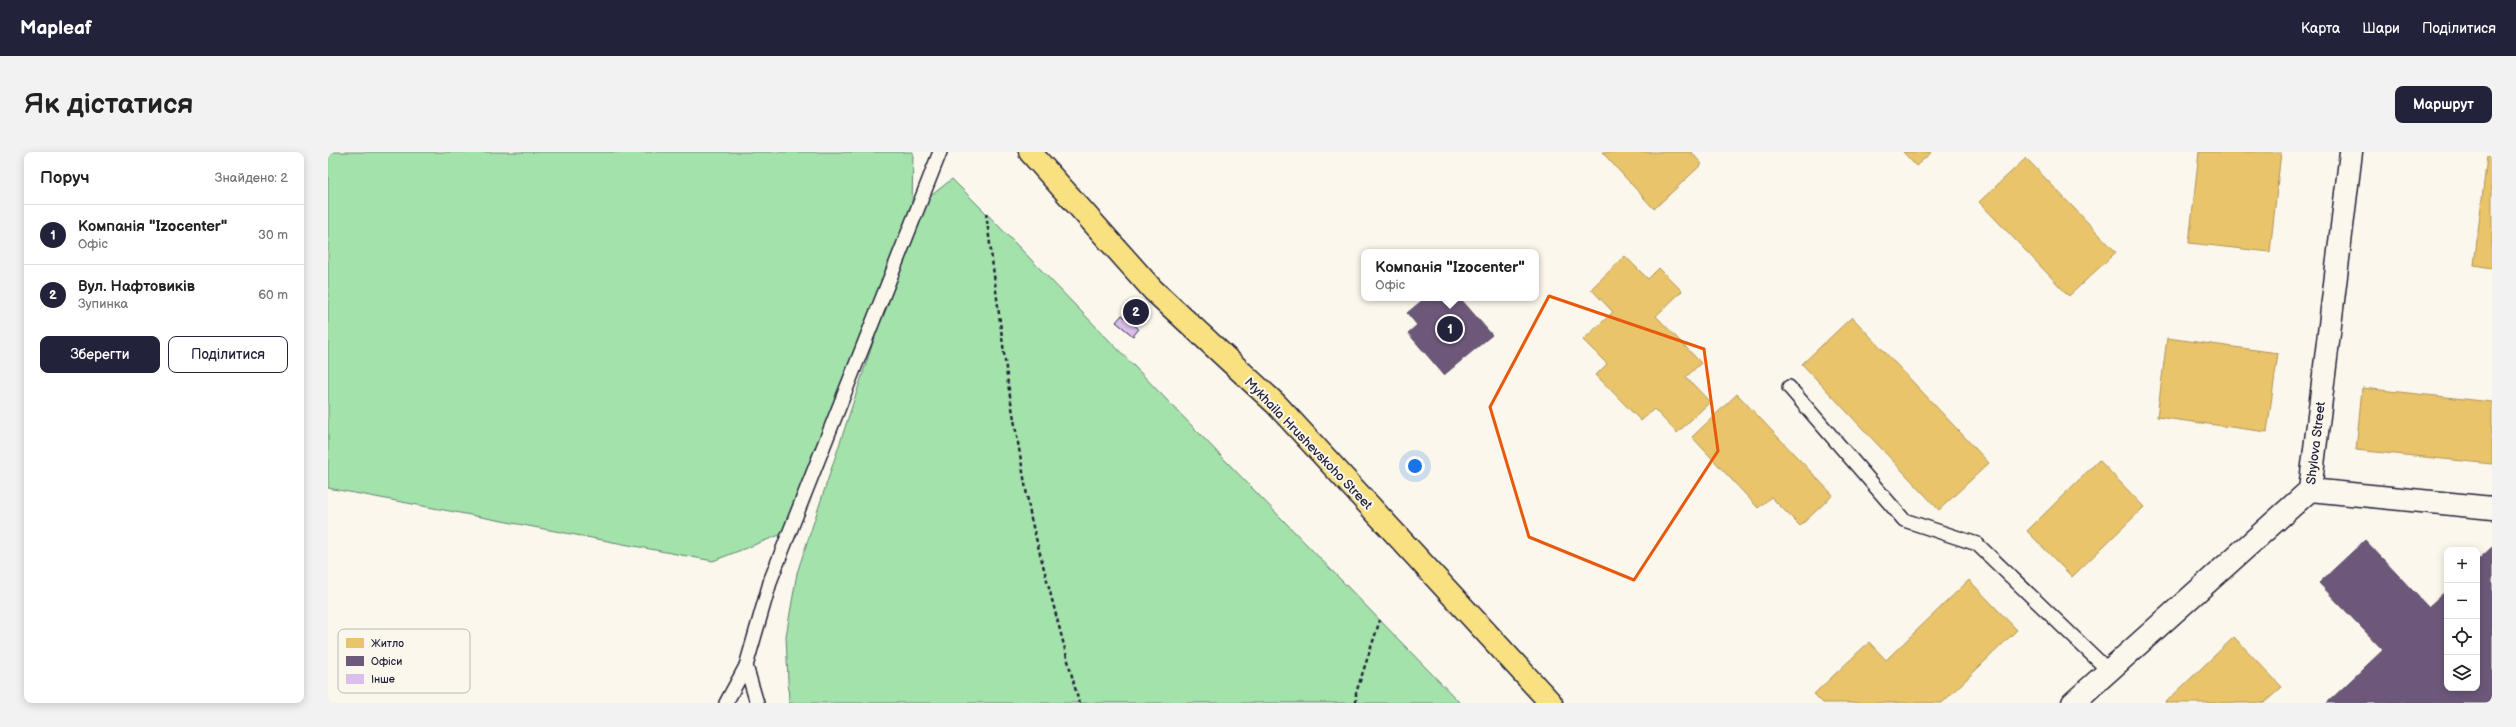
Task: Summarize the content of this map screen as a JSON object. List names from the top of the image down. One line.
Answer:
{"streets":{"main road":["Mykhaila Hrushevskoho Street"],"street":["Shylova Street"]},"legend":["Житло","Офіси","Інше"],"page":{"header":"Mapleaf","nav":["Карта","Шари","Поділитися"],"buttons":["Маршрут",["Зберегти","Поділитися"]],"title":"Як дістатися","heading":["Поруч","Знайдено: 2"],"list":[{"mark":"1","name":"Компанія \"Izocenter\"","note":"Офіс","value":"30 m"},{"mark":"2","name":"Вул. Нафтовиків","note":"Зупинка","value":"60 m"}],"popup":["Компанія \"Izocenter\"","Офіс"],"pins":["2","1"],"map_buttons":["+","−"]}}
